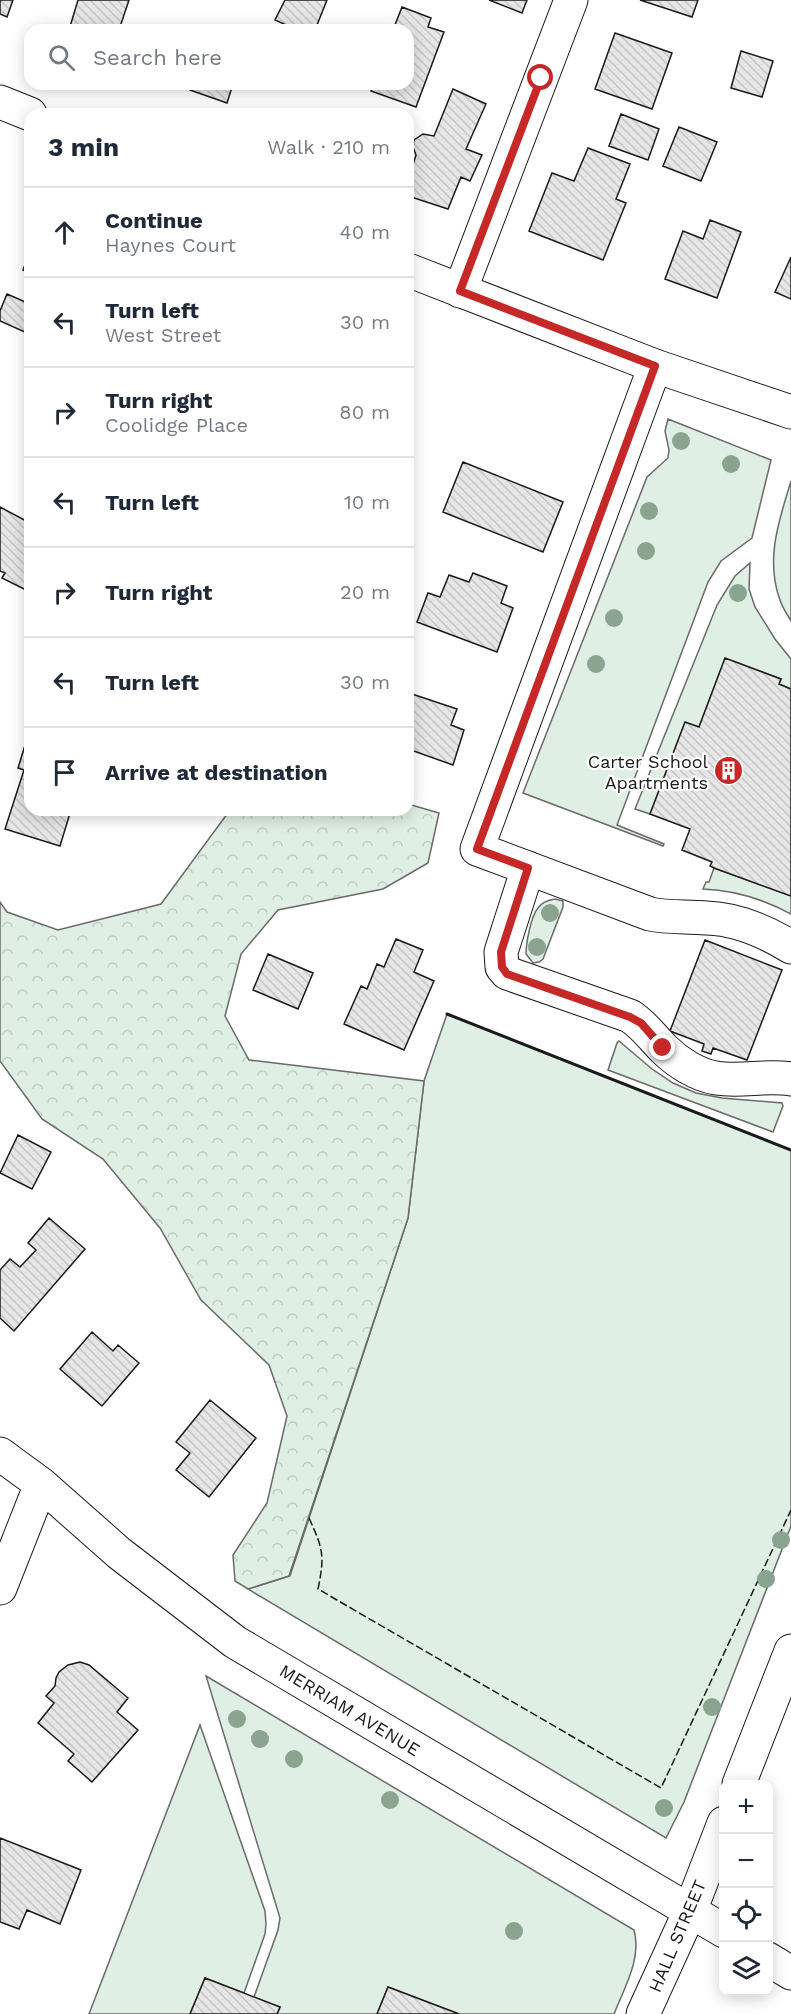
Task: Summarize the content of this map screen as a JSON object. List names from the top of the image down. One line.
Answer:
{"streets":{"street":["MERRIAM AVENUE","HALL STREET"]},"crossings":[["MERRIAM AVENUE","HALL STREET"]],"places":{"building":["Carter School Apartments"]},"page":{"search":"Search here","heading":["3 min","Walk · 210 m"],"list":[["Continue","Haynes Court","40 m"],["Turn left","West Street","30 m"],["Turn right","Coolidge Place","80 m"],["Turn left","10 m"],["Turn right","20 m"],["Turn left","30 m"],"Arrive at destination"],"map_buttons":["+","−"]}}
